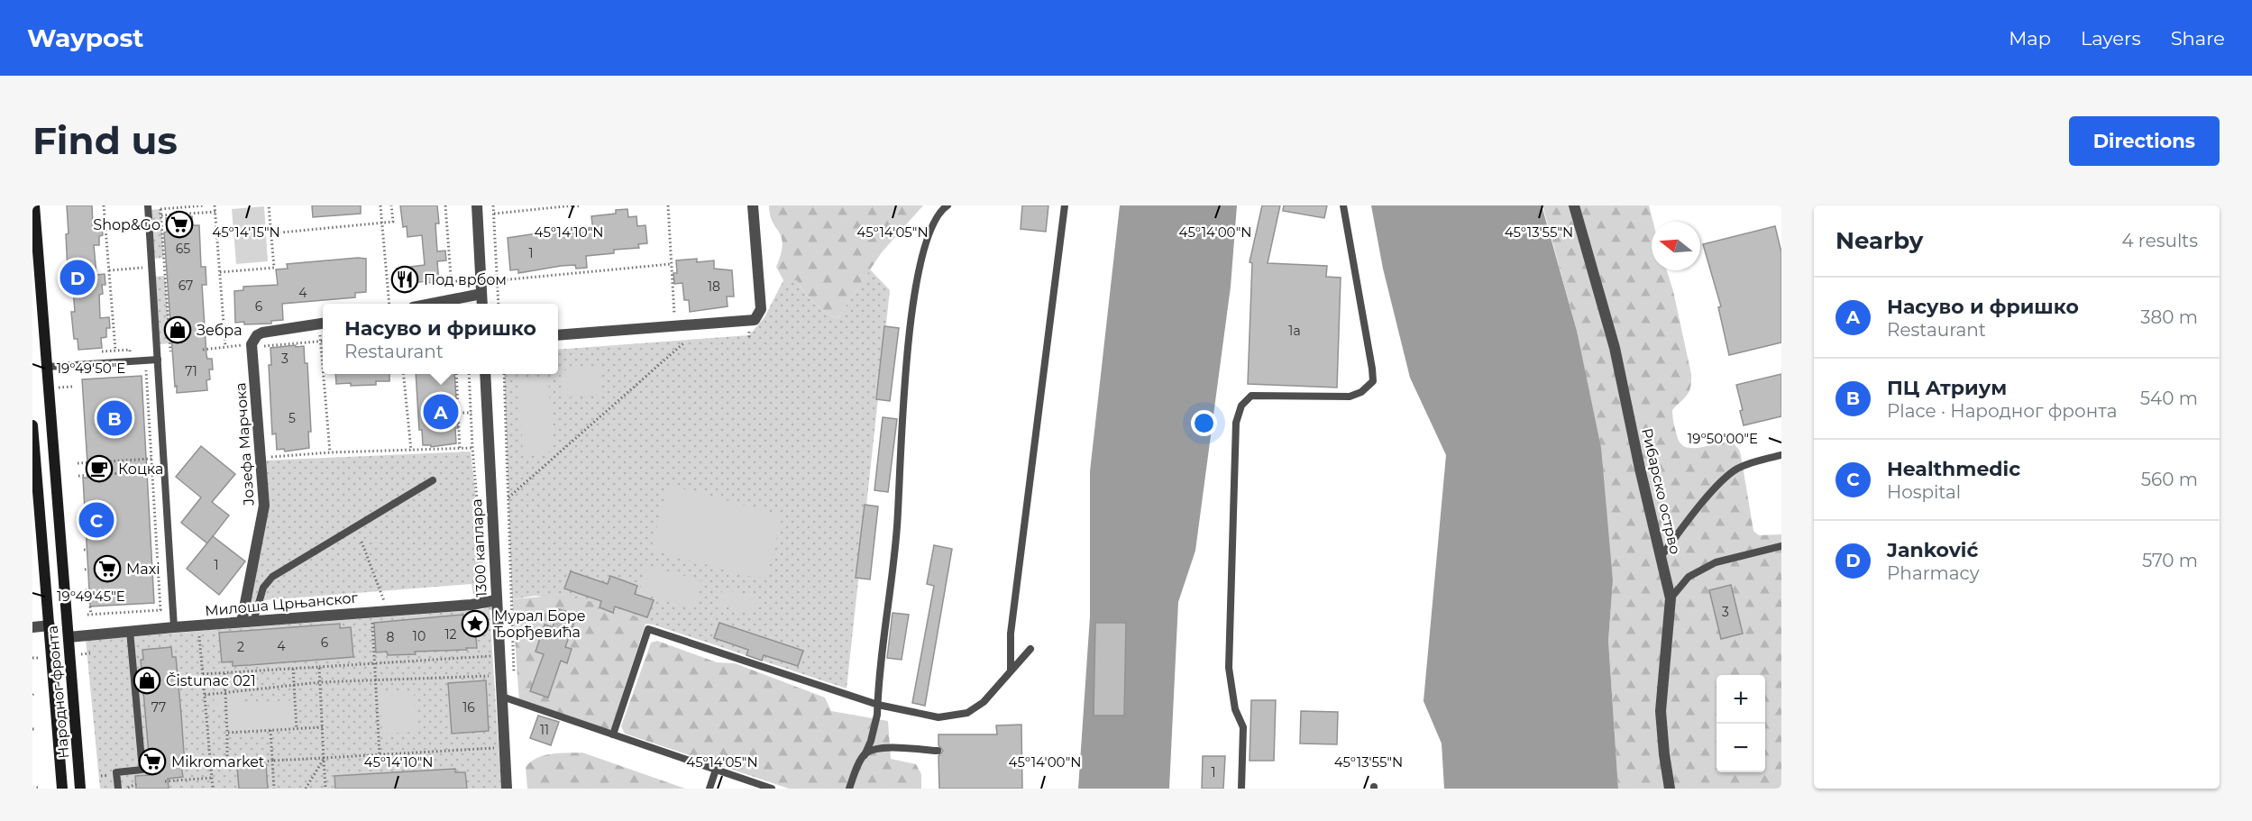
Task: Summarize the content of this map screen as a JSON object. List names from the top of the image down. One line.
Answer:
{"streets":{"street":["Јозефа Марчока","Рибарско острво","1300 каплара","Милоша Црњанског","Народног фронта"]},"crossings":[["Јозефа Марчока","Милоша Црњанског"],["1300 каплара","Милоша Црњанског"],["Милоша Црњанског","Народног фронта"]],"places":{"supermarket":["Shop&Go","Maxi","Mikromarket"],"restaurant":["Под врбом"],"shop":["Зебра","Čistunac 021"],"cafe":["Коцка"],"place":["Мурал Боре Ђорђевића"]},"house_numbers":["65","1","67","18","4","6","1a","3","71","5","1","3","12","10","8","6","4","2","77","16","11","1"],"north":"left","page":{"header":"Waypost","nav":["Map","Layers","Share"],"buttons":"Directions","title":"Find us","heading":["Nearby","4 results"],"pins":["D","A","B","C"],"list":[{"mark":"A","name":"Насуво и фришко","note":"Restaurant","value":"380 m"},{"mark":"B","name":"ПЦ Атриум","note":"Place · Народног фронта","value":"540 m"},{"mark":"C","name":"Healthmedic","note":"Hospital","value":"560 m"},{"mark":"D","name":"Janković","note":"Pharmacy","value":"570 m"}],"popup":["Насуво и фришко","Restaurant"],"map_buttons":["+","−"]},"coordinates":["45°14'15\"N","45°14'10\"N","45°14'05\"N","45°14'00\"N","45°13'55\"N","19°49'50\"E","19°50'00\"E","19°49'45\"E"]}
